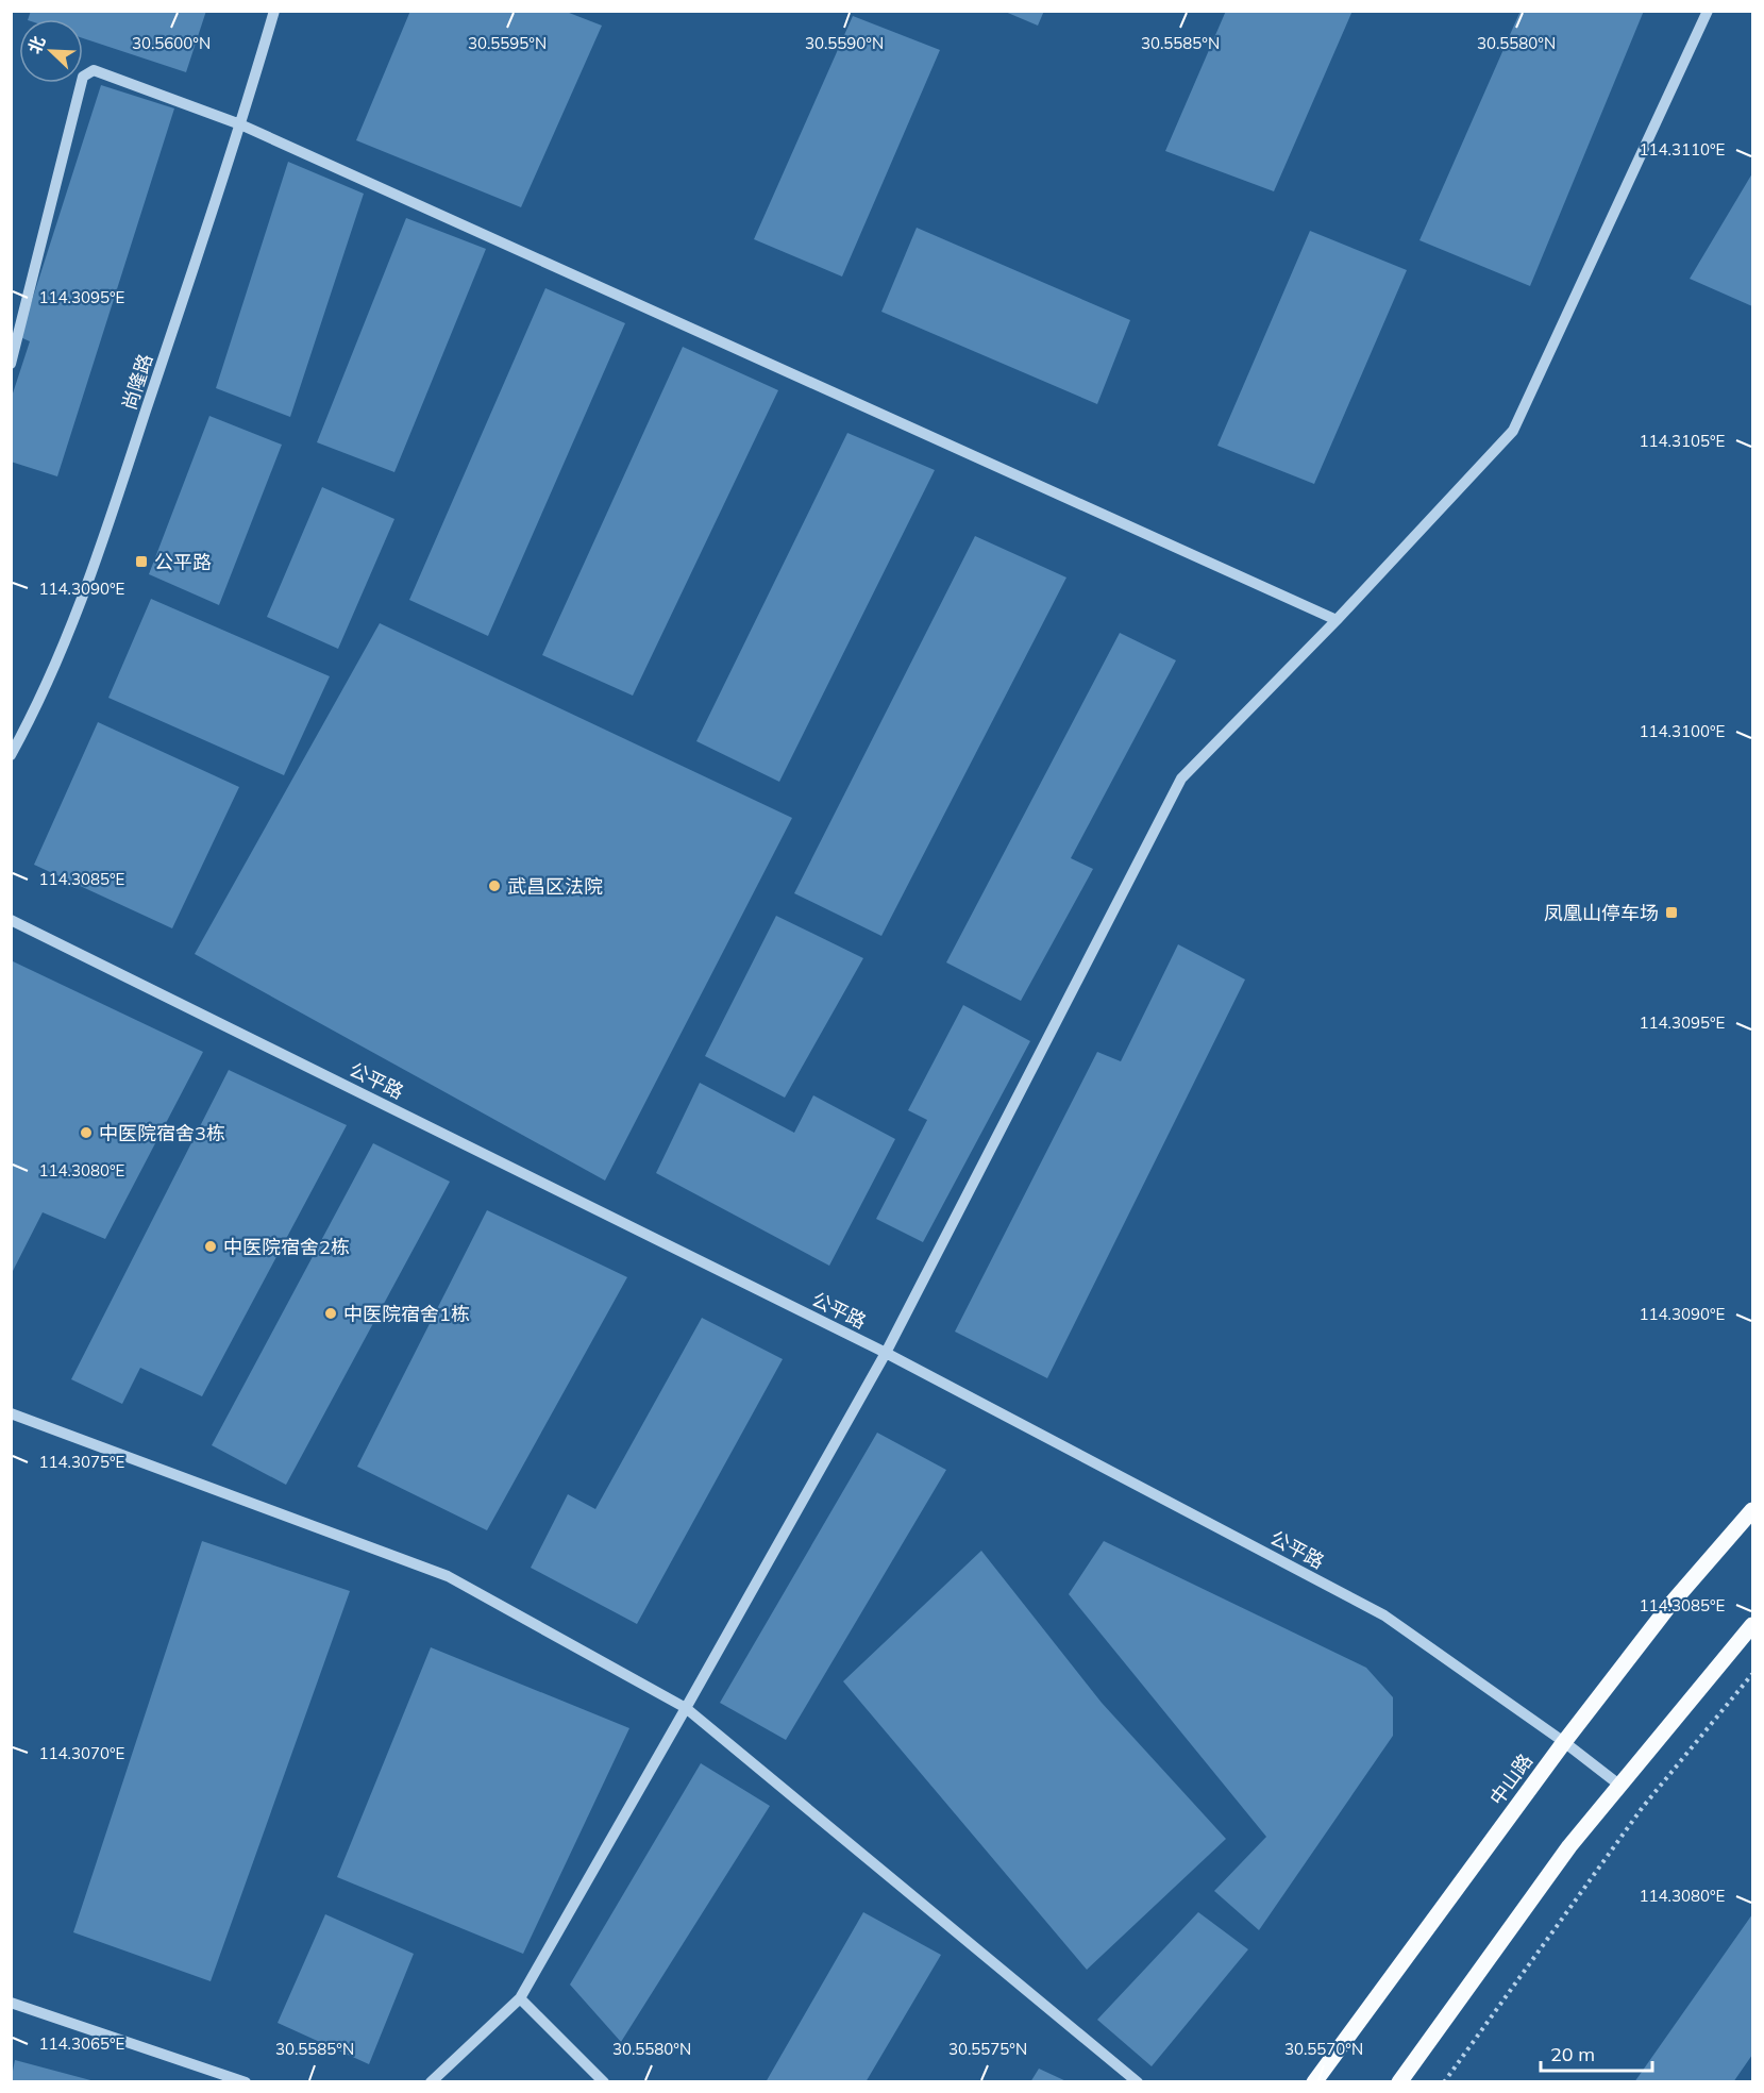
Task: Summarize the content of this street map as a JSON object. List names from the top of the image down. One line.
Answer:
{"streets":{"main road":["中山路"],"street":["尚隆路","公平路"]},"crossings":[["公平路","中山路"]],"places":{"transit":["公平路","凤凰山停车场"],"other":["武昌区法院","中医院宿舍3栋","中医院宿舍2栋","中医院宿舍1栋"]},"scale_bar":"20 m","north":"top left","coordinates":["30.5585°N","30.5580°N","30.5600°N","30.5595°N","30.5590°N","114.3110°E","114.3095°E","114.3105°E","114.3090°E","114.3100°E","114.3085°E","114.3080°E","114.3075°E","114.3070°E","114.3065°E","30.5575°N","30.5570°N"]}
